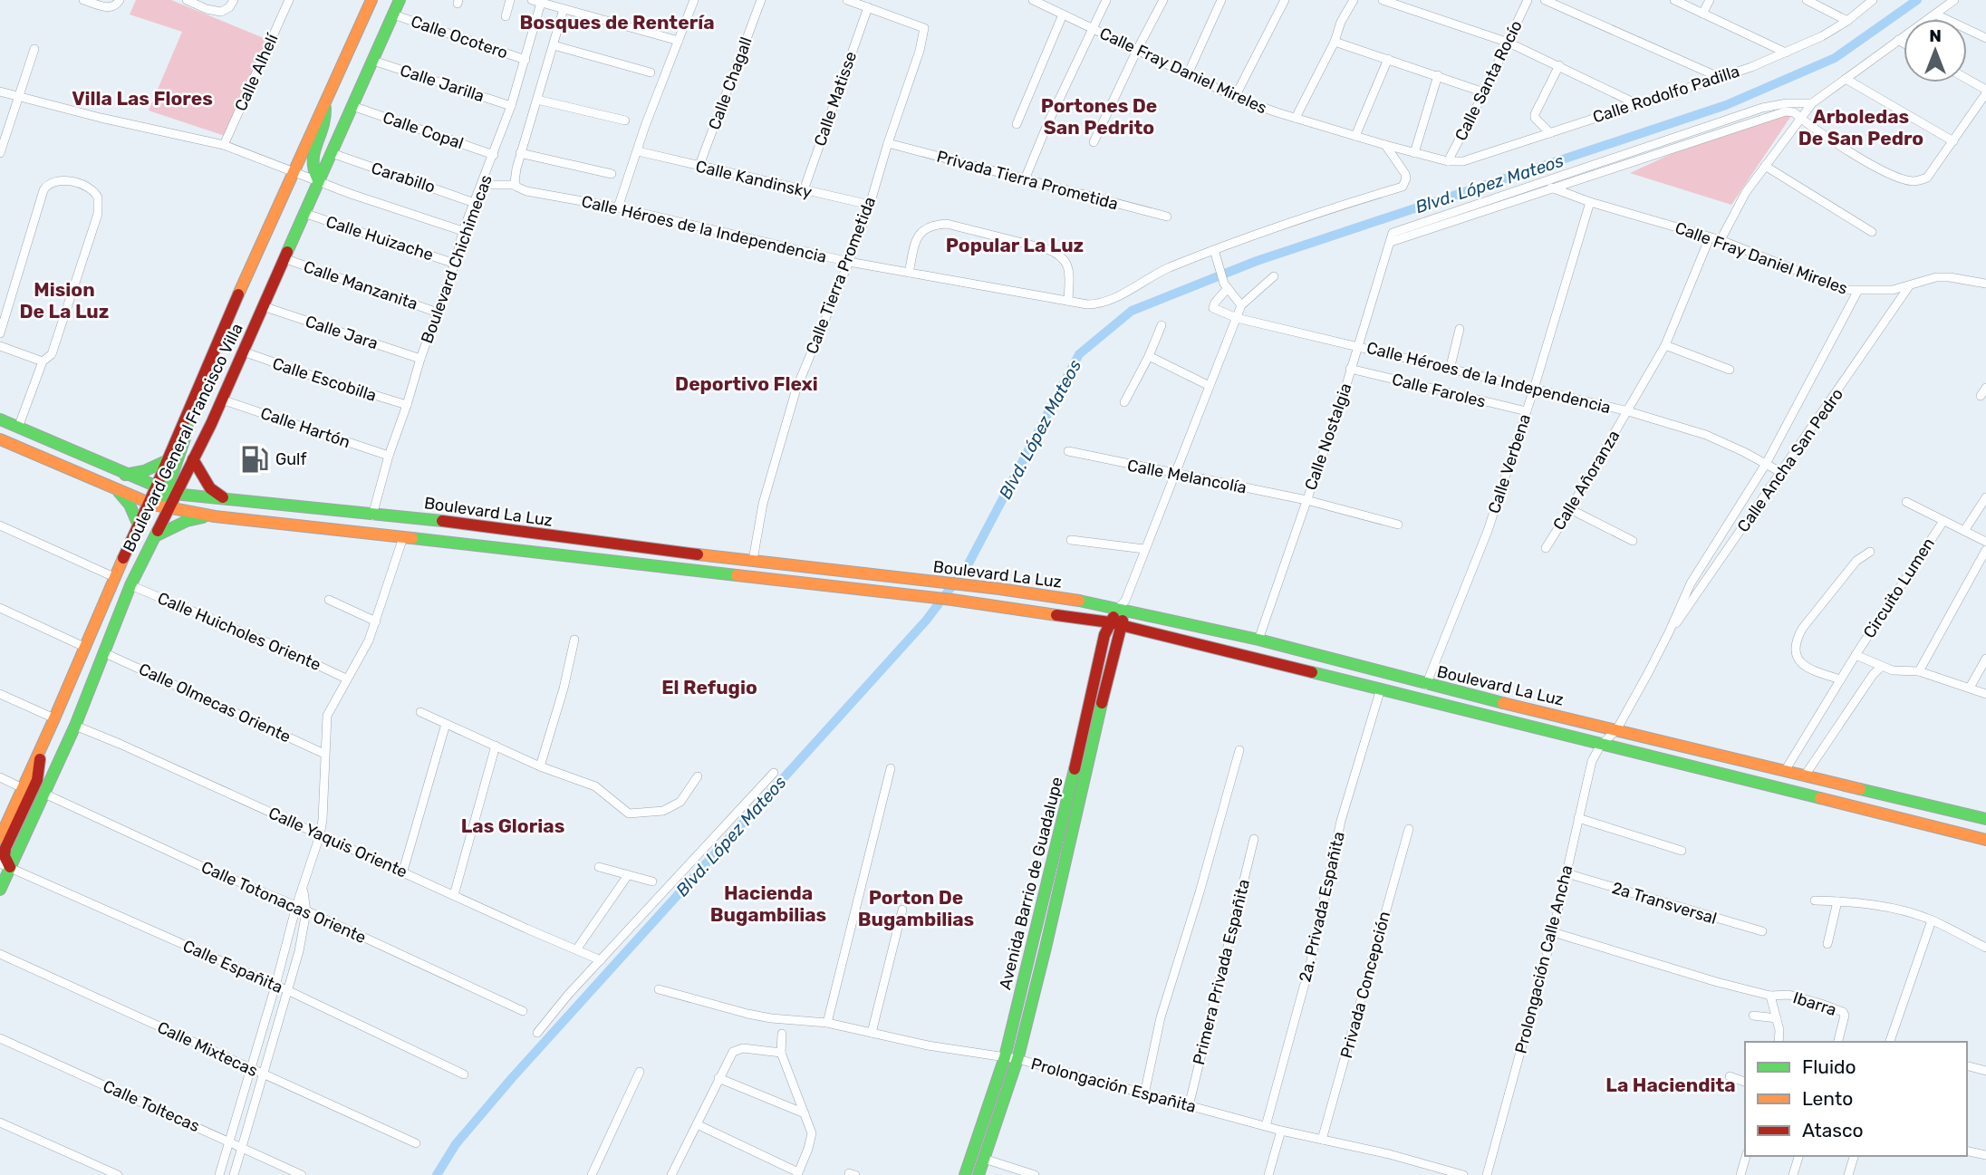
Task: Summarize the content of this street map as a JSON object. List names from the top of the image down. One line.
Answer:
{"streets":{"main road":["Boulevard General Francisco Villa","Boulevard La Luz","Avenida Barrio de Guadalupe"],"street":["Calle Ocotero","Calle Fray Daniel Mireles","Calle Alhelí","Calle Santa Rocío","Calle Jarilla","Calle Chagall","Calle Rodolfo Padilla","Calle Matisse","Calle Copal","Carabillo","Calle Kandinsky","Privada Tierra Prometida","Calle Héroes de la Independencia","Calle Huizache","Boulevard Chichimecas","Calle Tierra Prometida","Calle Manzanita","Calle Jara","Calle Escobilla","Calle Faroles","Calle Hartón","Calle Nostalgia","Calle Ancha San Pedro","Calle Verbena","Calle Melancolía","Calle Añoranza","Circuito Lumen","Calle Huicholes Oriente","Calle Olmecas Oriente","Calle Yaquis Oriente","Calle Totonacas Oriente","2a Transversal","2a. Privada Españita","Prolongación Calle Ancha","Calle Españita","Primera Privada Españita","Privada Concepción","Ibarra","Calle Mixtecas","Prolongación Españita","Calle Toltecas"]},"crossings":[["Calle Ocotero","Boulevard Chichimecas"],["Calle Ocotero","Boulevard General Francisco Villa"],["Calle Fray Daniel Mireles","Calle Santa Rocío"],["Calle Fray Daniel Mireles","Calle Rodolfo Padilla"],["Calle Fray Daniel Mireles","Calle Ancha San Pedro"],["Calle Fray Daniel Mireles","Calle Verbena"],["Calle Fray Daniel Mireles","Calle Añoranza"],["Calle Santa Rocío","Calle Rodolfo Padilla"],["Calle Jarilla","Boulevard Chichimecas"],["Calle Jarilla","Boulevard General Francisco Villa"],["Calle Chagall","Calle Kandinsky"],["Calle Matisse","Calle Kandinsky"],["Calle Matisse","Calle Tierra Prometida"],["Calle Copal","Boulevard Chichimecas"],["Calle Copal","Boulevard General Francisco Villa"],["Carabillo","Boulevard Chichimecas"],["Carabillo","Boulevard General Francisco Villa"],["Calle Kandinsky","Calle Tierra Prometida"],["Privada Tierra Prometida","Calle Tierra Prometida"],["Calle Héroes de la Independencia","Boulevard Chichimecas"],["Calle Héroes de la Independencia","Calle Tierra Prometida"],["Calle Héroes de la Independencia","Calle Nostalgia"],["Calle Héroes de la Independencia","Calle Ancha San Pedro"],["Calle Héroes de la Independencia","Calle Verbena"],["Calle Héroes de la Independencia","Calle Añoranza"],["Calle Héroes de la Independencia","Avenida Barrio de Guadalupe"],["Calle Huizache","Boulevard Chichimecas"],["Calle Huizache","Boulevard General Francisco Villa"],["Boulevard Chichimecas","Calle Manzanita"],["Boulevard Chichimecas","Calle Jara"],["Boulevard Chichimecas","Calle Escobilla"],["Boulevard Chichimecas","Calle Hartón"],["Boulevard Chichimecas","Boulevard La Luz"],["Calle Tierra Prometida","Boulevard La Luz"],["Calle Manzanita","Boulevard General Francisco Villa"],["Calle Jara","Boulevard General Francisco Villa"],["Calle Escobilla","Boulevard General Francisco Villa"],["Calle Faroles","Calle Nostalgia"],["Calle Faroles","Calle Verbena"],["Calle Hartón","Boulevard General Francisco Villa"],["Calle Nostalgia","Calle Melancolía"],["Calle Nostalgia","Boulevard La Luz"],["Boulevard General Francisco Villa","Boulevard La Luz"],["Boulevard General Francisco Villa","Calle Huicholes Oriente"],["Boulevard General Francisco Villa","Calle Olmecas Oriente"],["Boulevard General Francisco Villa","Calle Yaquis Oriente"],["Boulevard General Francisco Villa","Calle Totonacas Oriente"],["Boulevard General Francisco Villa","Calle Españita"],["Calle Ancha San Pedro","Boulevard La Luz"],["Calle Ancha San Pedro","Prolongación Calle Ancha"],["Calle Verbena","Boulevard La Luz"],["Calle Melancolía","Avenida Barrio de Guadalupe"],["Boulevard La Luz","Circuito Lumen"],["Boulevard La Luz","Avenida Barrio de Guadalupe"],["Boulevard La Luz","2a. Privada Españita"],["Boulevard La Luz","Prolongación Calle Ancha"],["Avenida Barrio de Guadalupe","Prolongación Españita"],["2a Transversal","Prolongación Calle Ancha"],["2a. Privada Españita","Prolongación Españita"],["Prolongación Calle Ancha","Ibarra"],["Primera Privada Españita","Prolongación Españita"],["Privada Concepción","Prolongación Españita"]],"districts":["Bosques de Rentería","Villa Las Flores","Portones De San Pedrito","Arboledas De San Pedro","Popular La Luz","Mision De La Luz","Deportivo Flexi","El Refugio","Las Glorias","Hacienda Bugambilias","Porton De Bugambilias","La Haciendita"],"water":["Blvd. López Mateos"],"places":{"fuel station":["Gulf"]},"legend":["Fluido","Lento","Atasco"],"north":"top"}
